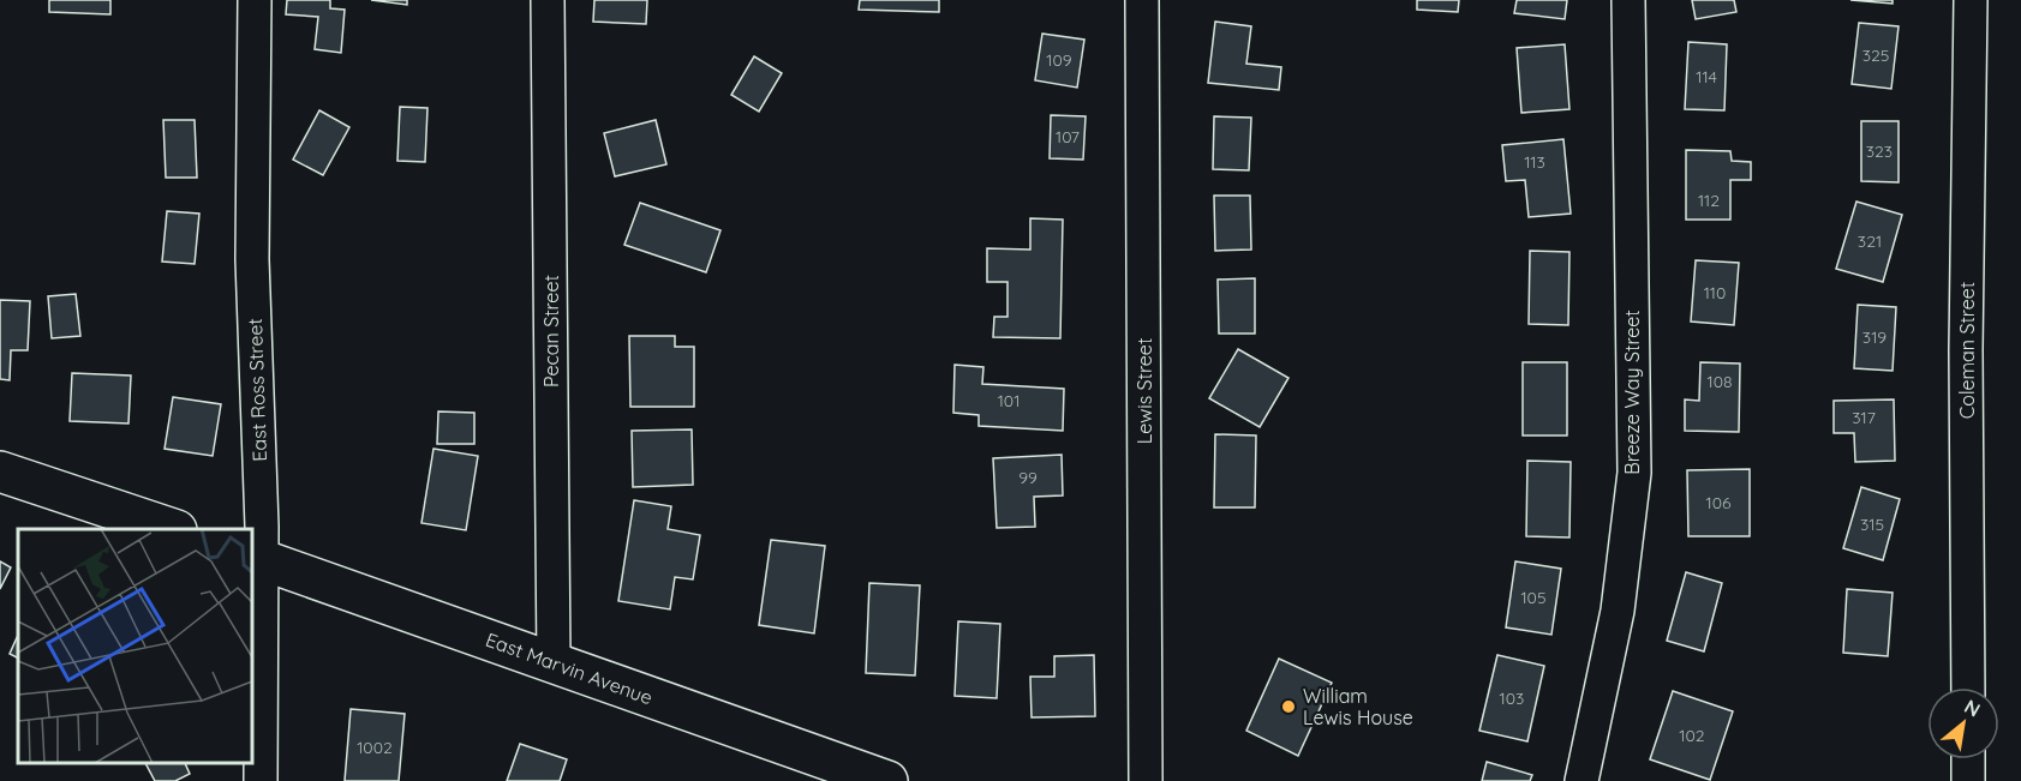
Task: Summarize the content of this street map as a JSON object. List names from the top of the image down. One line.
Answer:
{"streets":{"main road":["East Marvin Avenue"],"street":["Pecan Street","Coleman Street","East Ross Street","Lewis Street","Breeze Way Street"]},"crossings":[["Pecan Street","East Marvin Avenue"],["East Ross Street","East Marvin Avenue"]],"places":["William Lewis House"],"house_numbers":["325","109","114","107","323","113","112","321","110","319","108","101","317","99","106","315","105","103","102","1002"],"north":"top right"}
